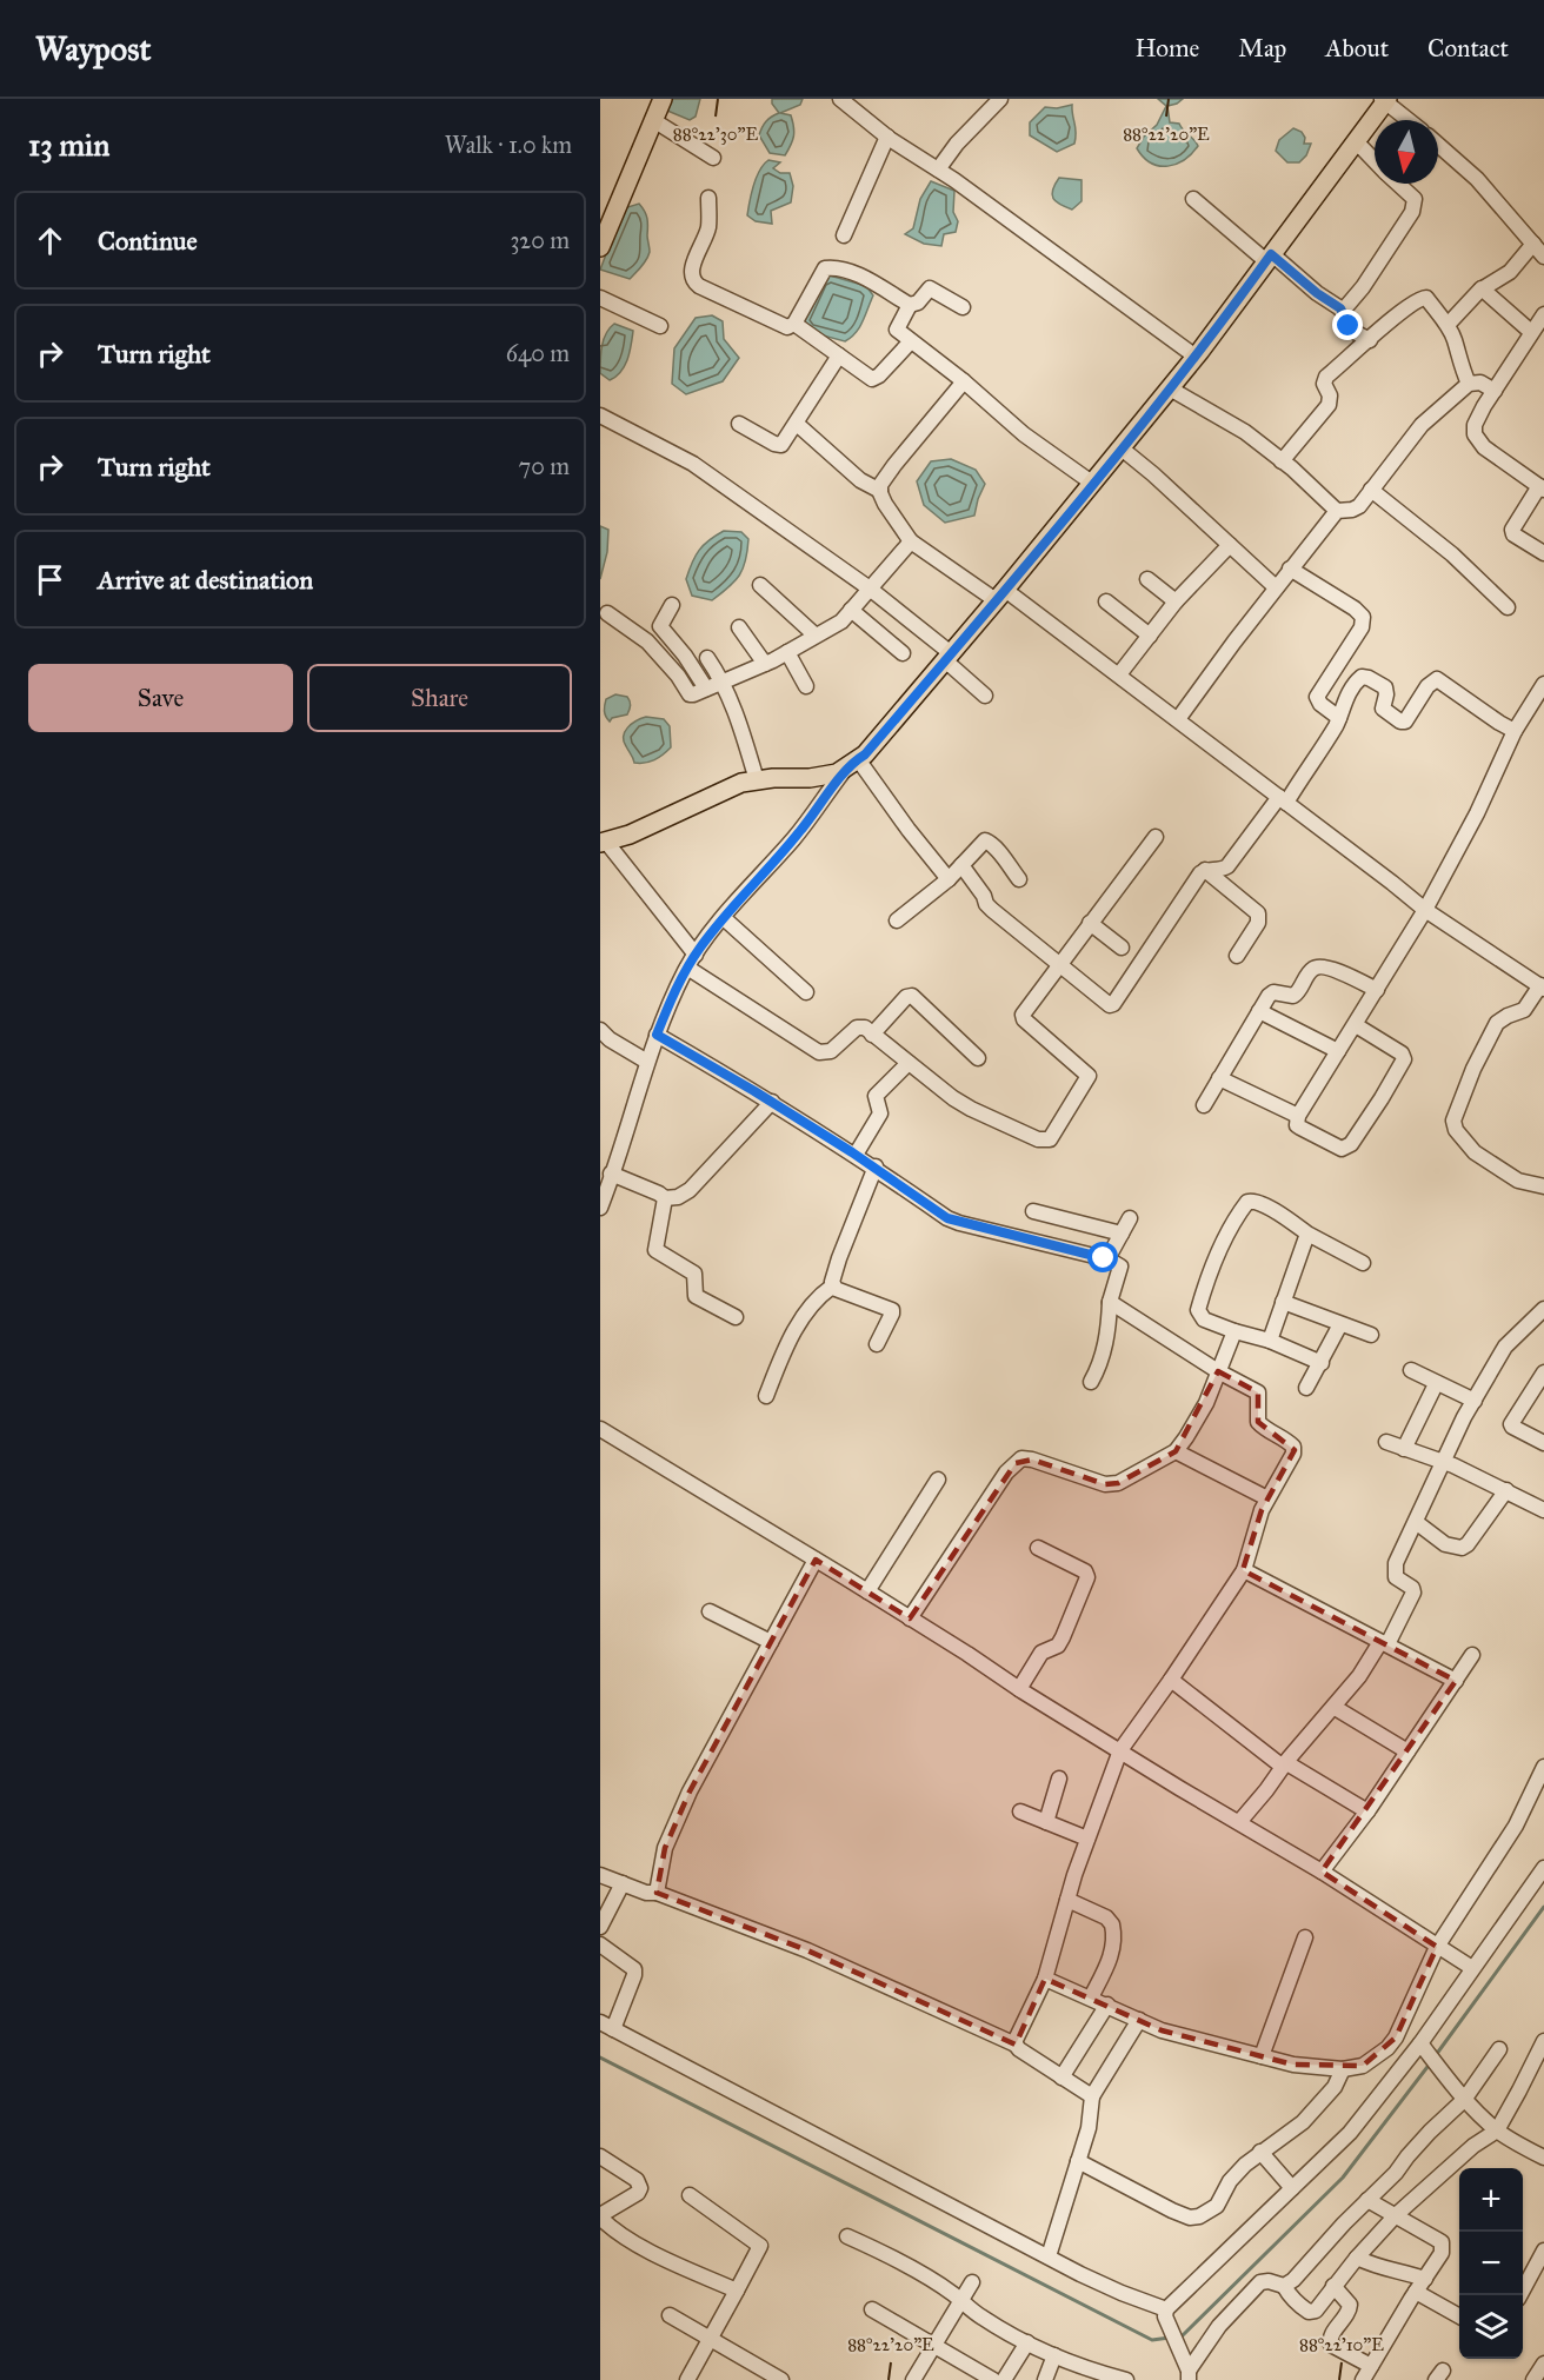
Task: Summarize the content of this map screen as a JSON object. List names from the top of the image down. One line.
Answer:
{"north":"bottom","page":{"header":"Waypost","nav":["Home","Map","About","Contact"],"heading":["13 min","Walk · 1.0 km"],"list":[["Continue","320 m"],["Turn right","640 m"],["Turn right","70 m"],"Arrive at destination"],"buttons":["Save","Share"],"map_buttons":["+","−"]},"coordinates":["88°22'30\"E","88°22'20\"E","88°22'10\"E"]}
